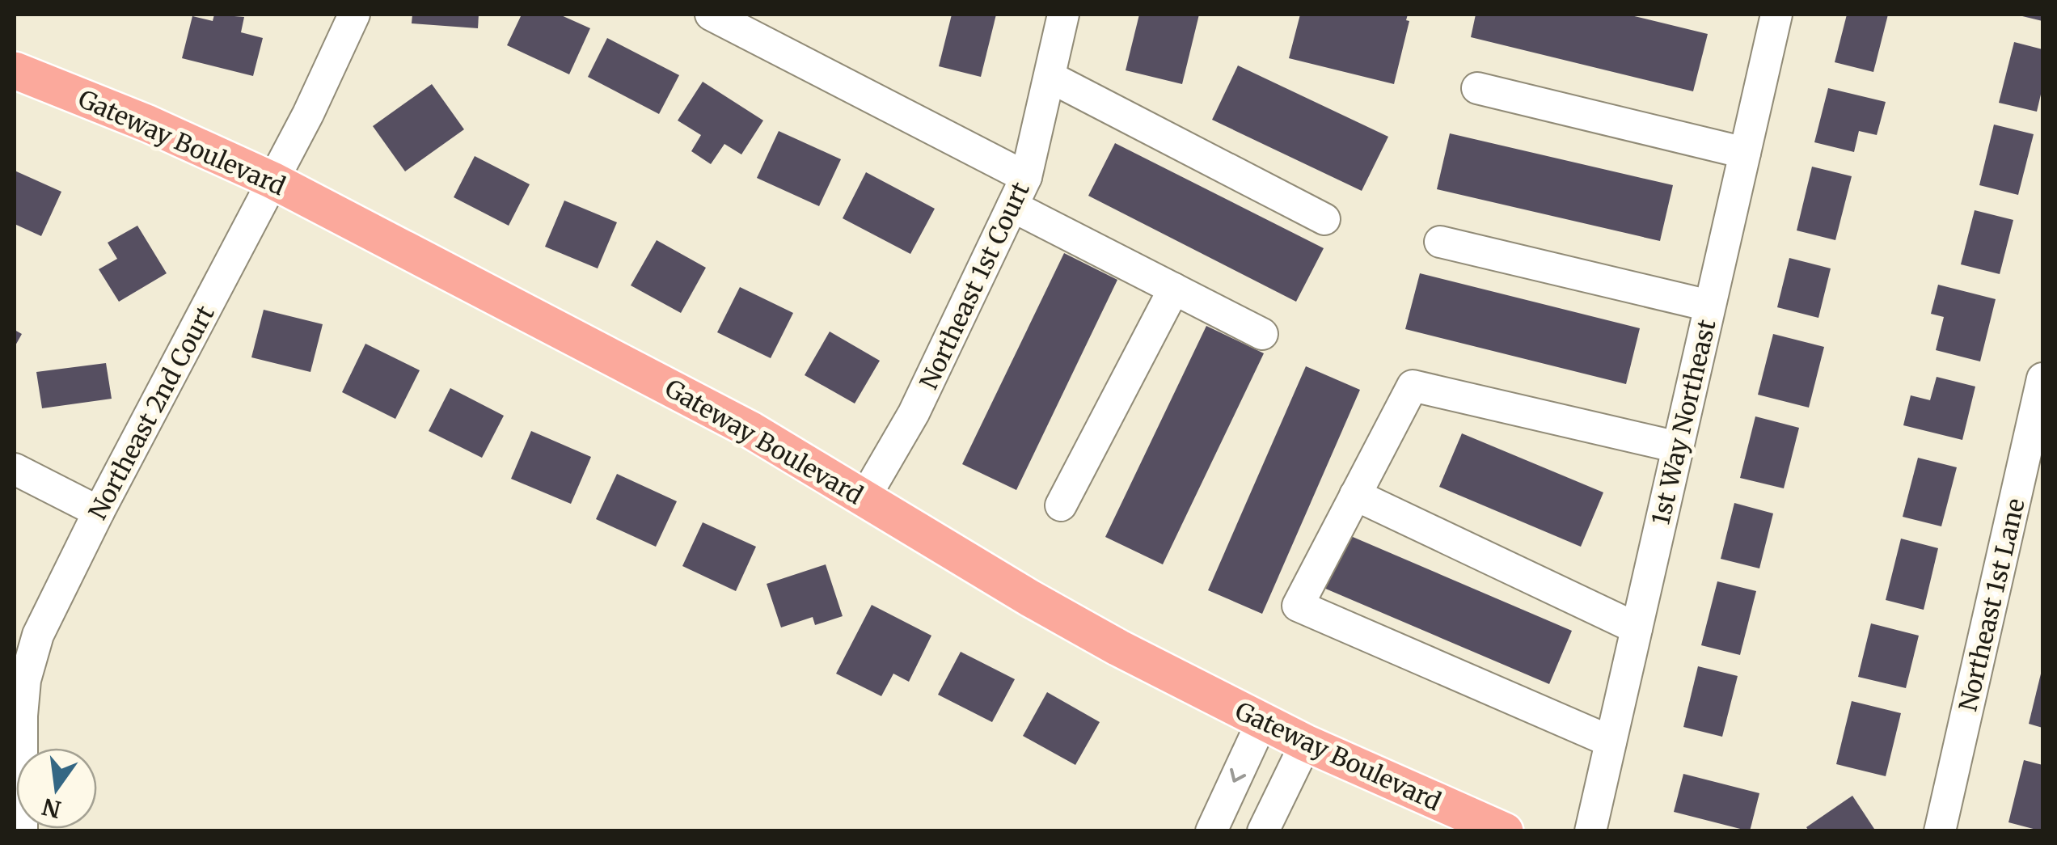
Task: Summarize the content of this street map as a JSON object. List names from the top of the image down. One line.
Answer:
{"streets":{"main road":["Gateway Boulevard"],"street":["Northeast 1st Court","Northeast 2nd Court","1st Way Northeast","Northeast 1st Lane"]},"crossings":[["Gateway Boulevard","Northeast 1st Court"],["Gateway Boulevard","Northeast 2nd Court"]],"north":"bottom"}
